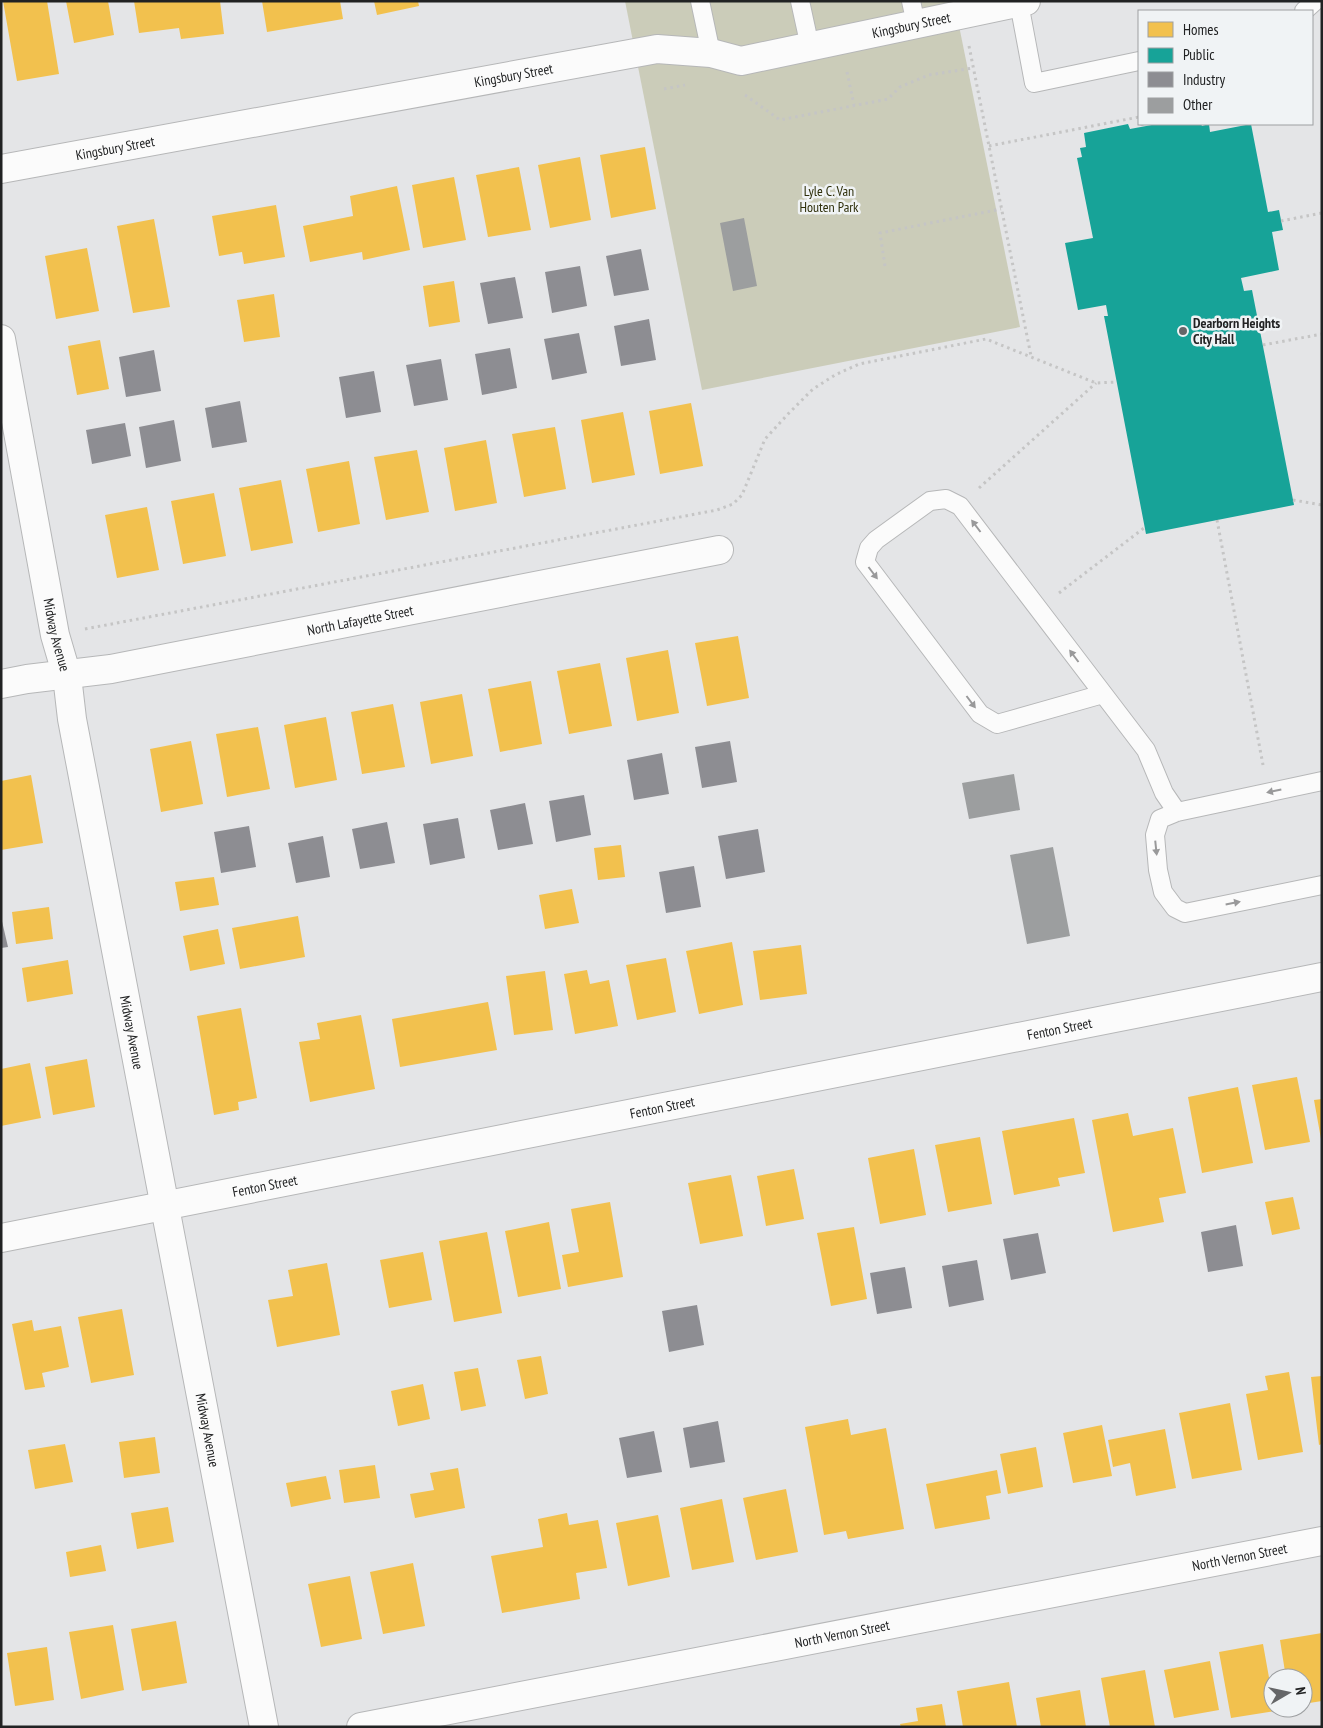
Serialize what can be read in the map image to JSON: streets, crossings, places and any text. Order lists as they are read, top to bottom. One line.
{"streets":{"street":["Kingsbury Street","North Lafayette Street","Midway Avenue","Fenton Street","North Vernon Street"]},"crossings":[["North Lafayette Street","Midway Avenue"],["Midway Avenue","Fenton Street"]],"parks":["Lyle C. Van Houten Park"],"places":["Dearborn Heights City Hall"],"legend":["Homes","Public","Industry","Other"],"north":"right"}
